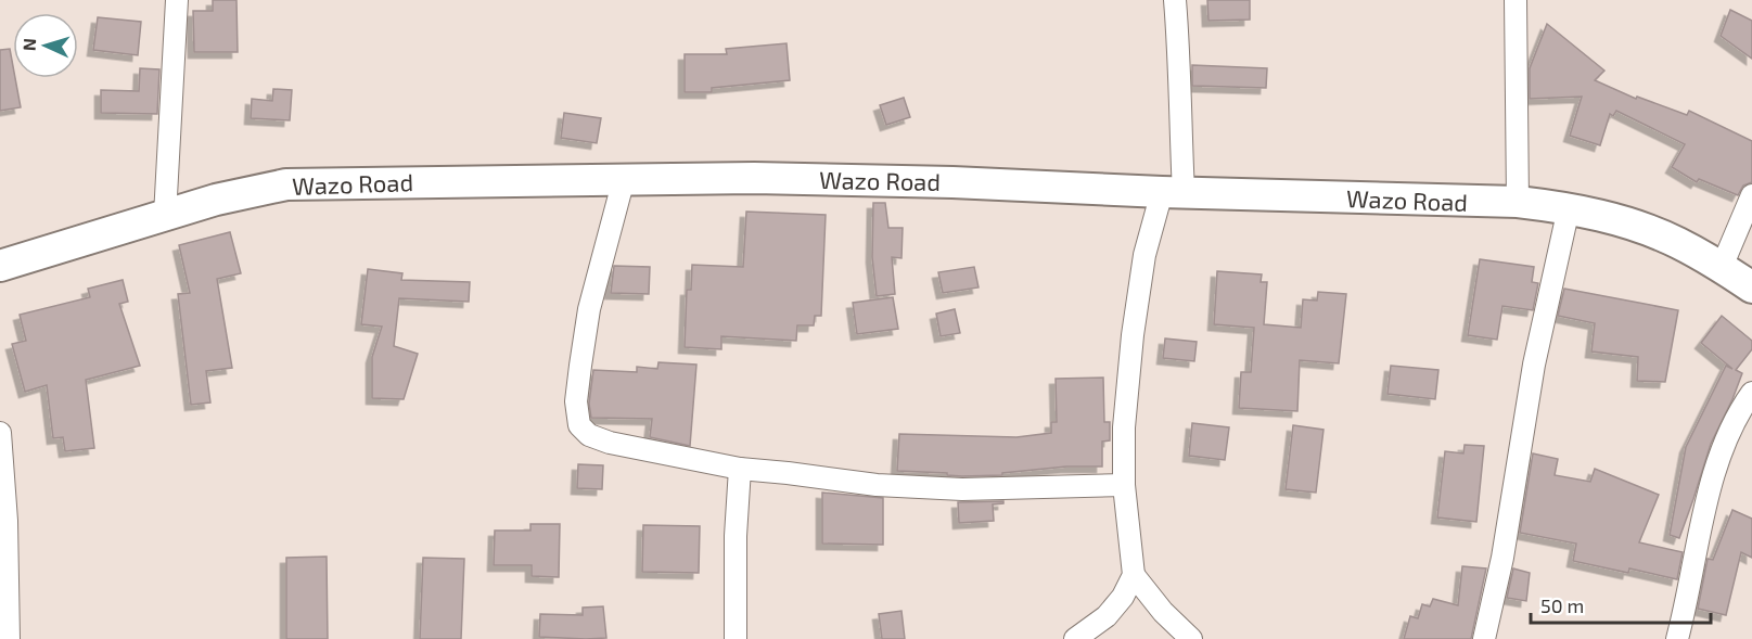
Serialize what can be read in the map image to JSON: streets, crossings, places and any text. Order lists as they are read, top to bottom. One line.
{"streets":{"main road":["Wazo Road"]},"scale_bar":"50 m","north":"left"}
